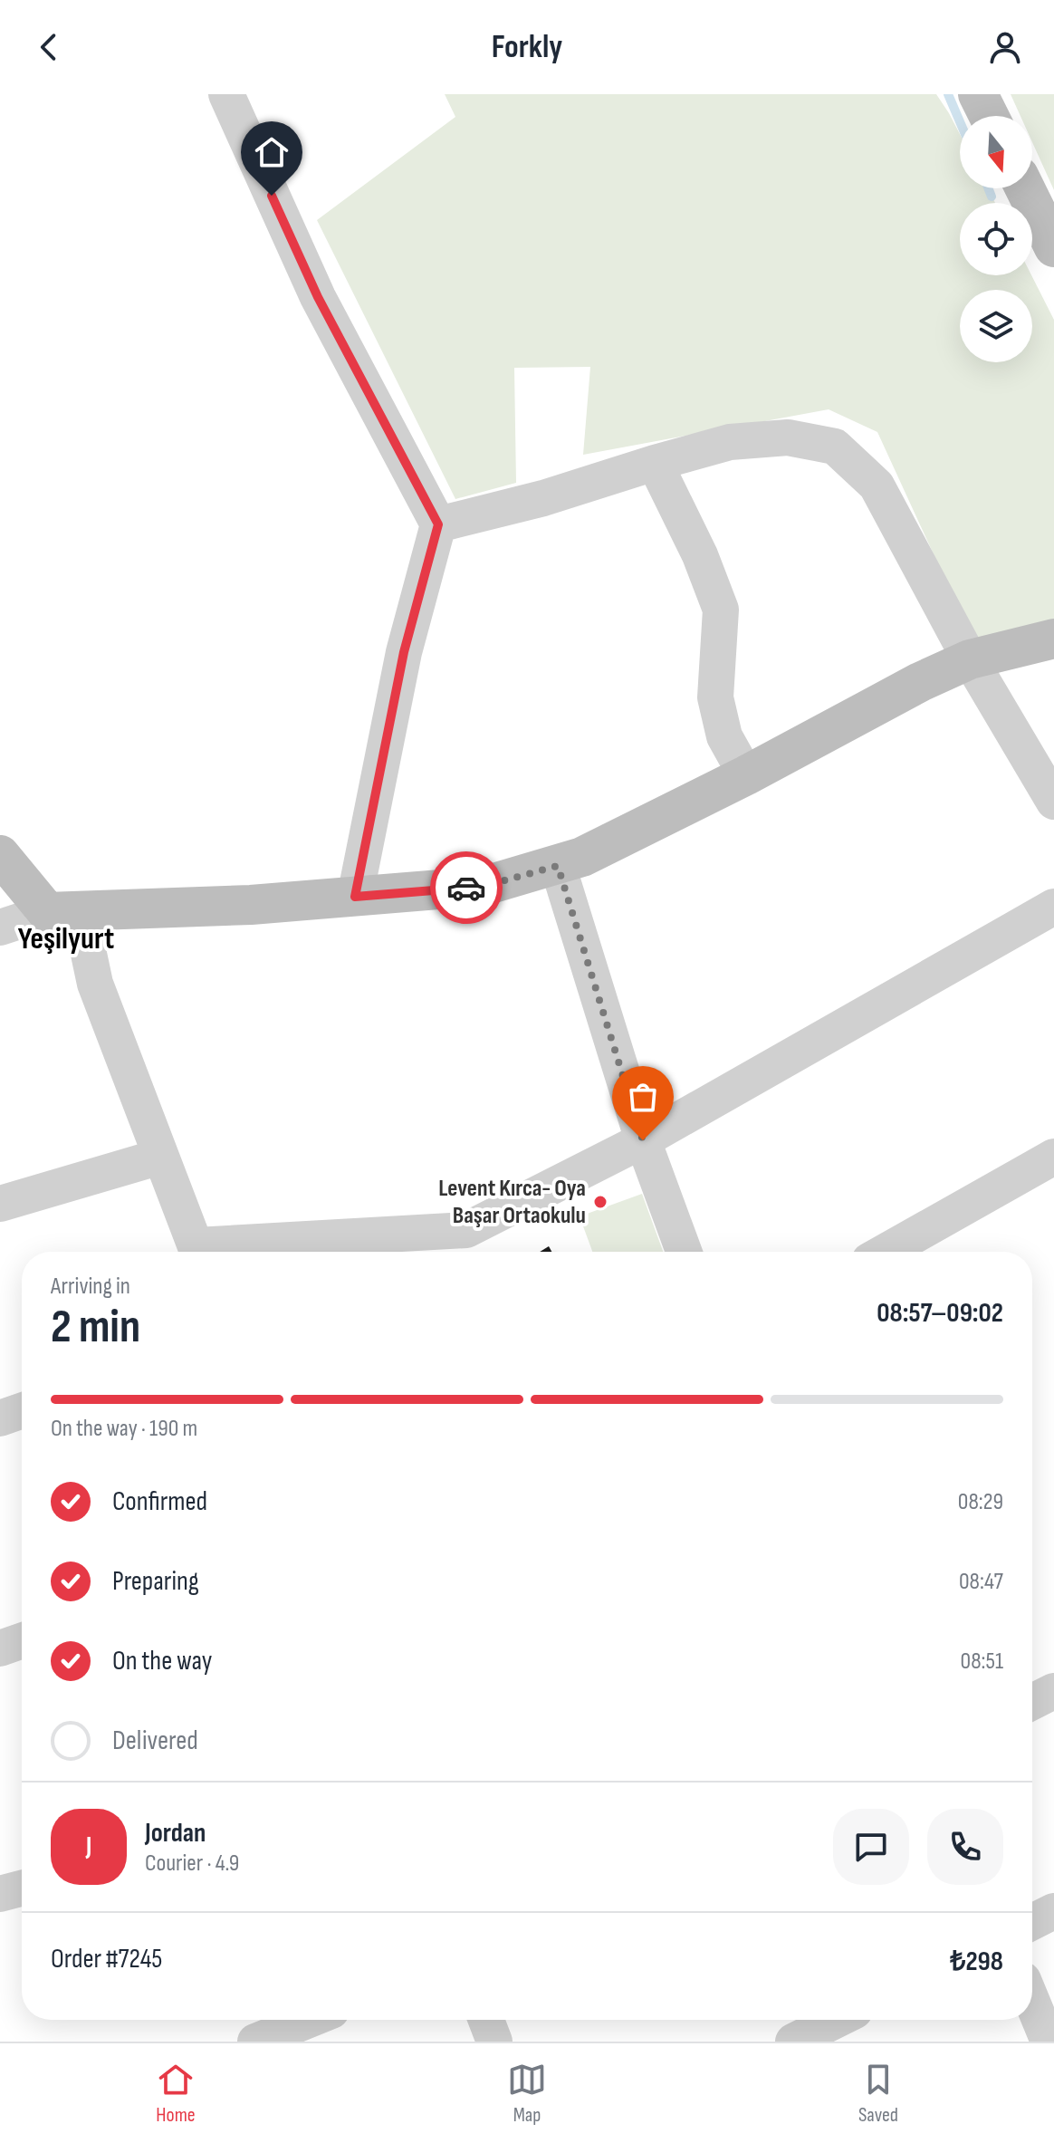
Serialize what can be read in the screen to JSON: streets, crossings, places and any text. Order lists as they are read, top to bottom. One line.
{"districts":["Yeşilyurt"],"places":["Levent Kırca- Oya Başar Ortaokulu"],"north":"bottom","page":{"header":"Forkly","heading":["2 min","Arriving in","08:57–09:02"],"panel":["Jordan","Courier · 4.9","Order #7245","₺298"],"bar":"On the way · 190 m","list":[["Confirmed","08:29"],["Preparing","08:47"],["On the way","08:51"],"Delivered"],"round":"J","tabs":["Home","Map","Saved"]}}
